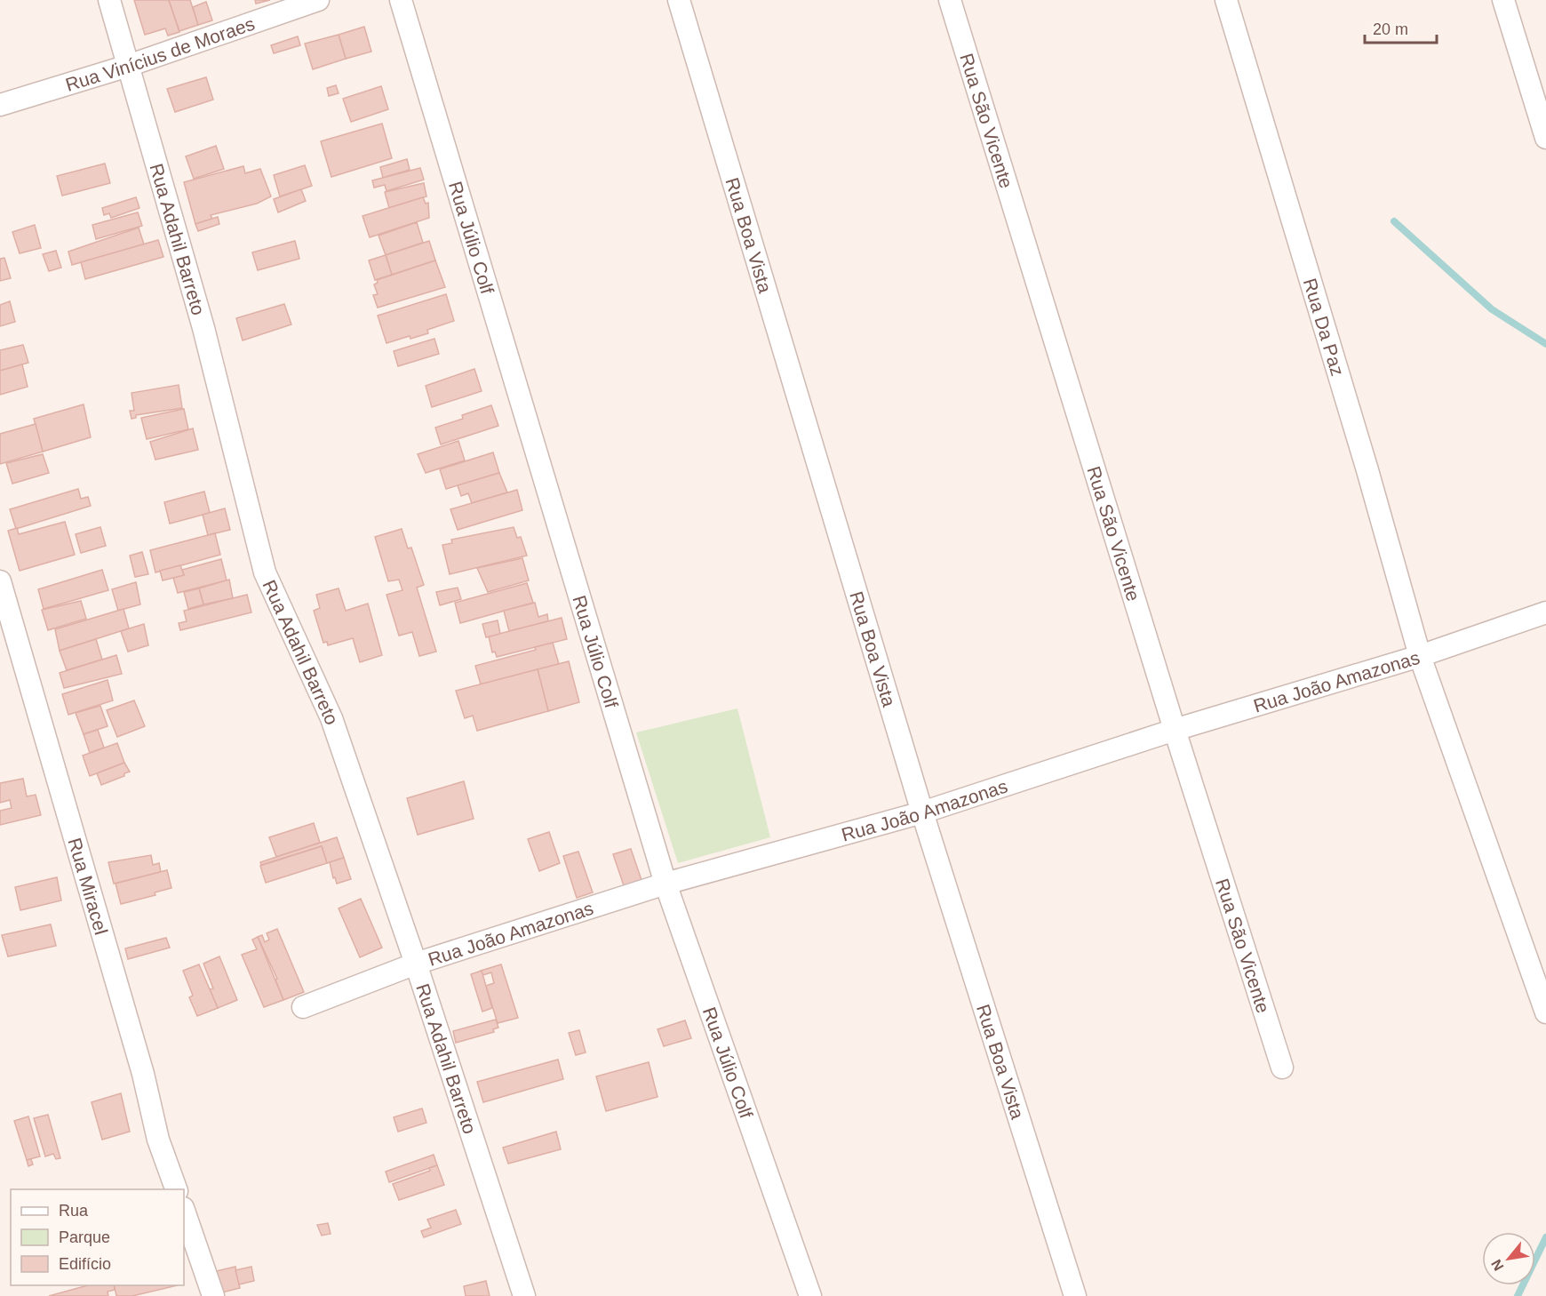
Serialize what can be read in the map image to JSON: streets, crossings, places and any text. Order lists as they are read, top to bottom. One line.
{"streets":{"street":["Rua Vinícius de Moraes","Rua São Vicente","Rua Boa Vista","Rua Júlio Colf","Rua Adahil Barreto","Rua Da Paz","Rua João Amazonas","Rua Miracel"]},"crossings":[["Rua Vinícius de Moraes","Rua Adahil Barreto"],["Rua São Vicente","Rua João Amazonas"],["Rua Boa Vista","Rua João Amazonas"],["Rua Júlio Colf","Rua João Amazonas"],["Rua Adahil Barreto","Rua João Amazonas"],["Rua Da Paz","Rua João Amazonas"]],"legend":["Rua","Parque","Edifício"],"scale_bar":"20 m","north":"bottom left"}
